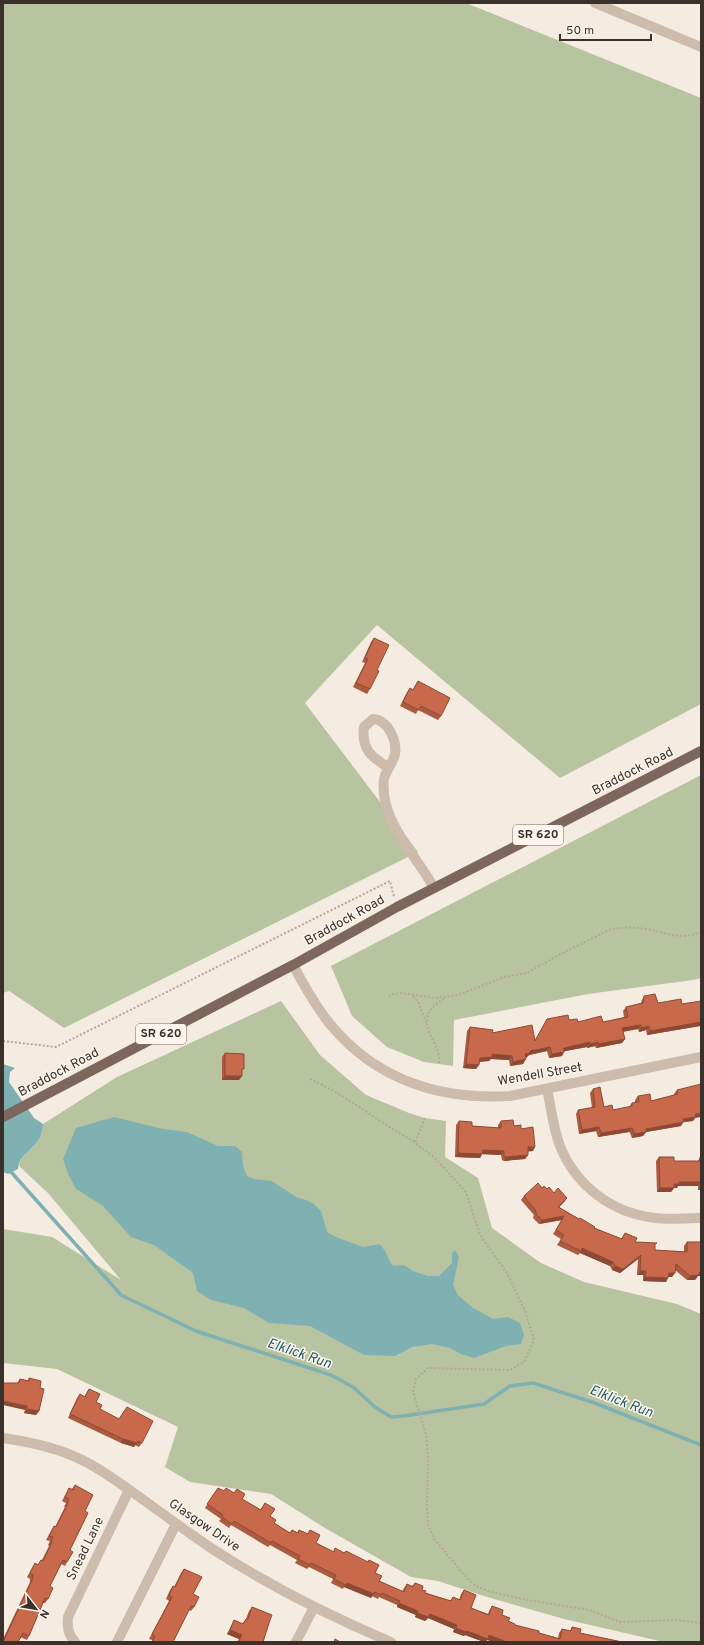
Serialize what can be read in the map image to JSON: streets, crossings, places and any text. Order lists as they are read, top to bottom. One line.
{"streets":{"main road":["Braddock Road","SR 620"],"street":["Wendell Street","Glasgow Drive","Snead Lane"]},"crossings":[["Braddock Road","Wendell Street"],["Glasgow Drive","Snead Lane"]],"water":["Elklick Run"],"scale_bar":"50 m","north":"bottom right"}
